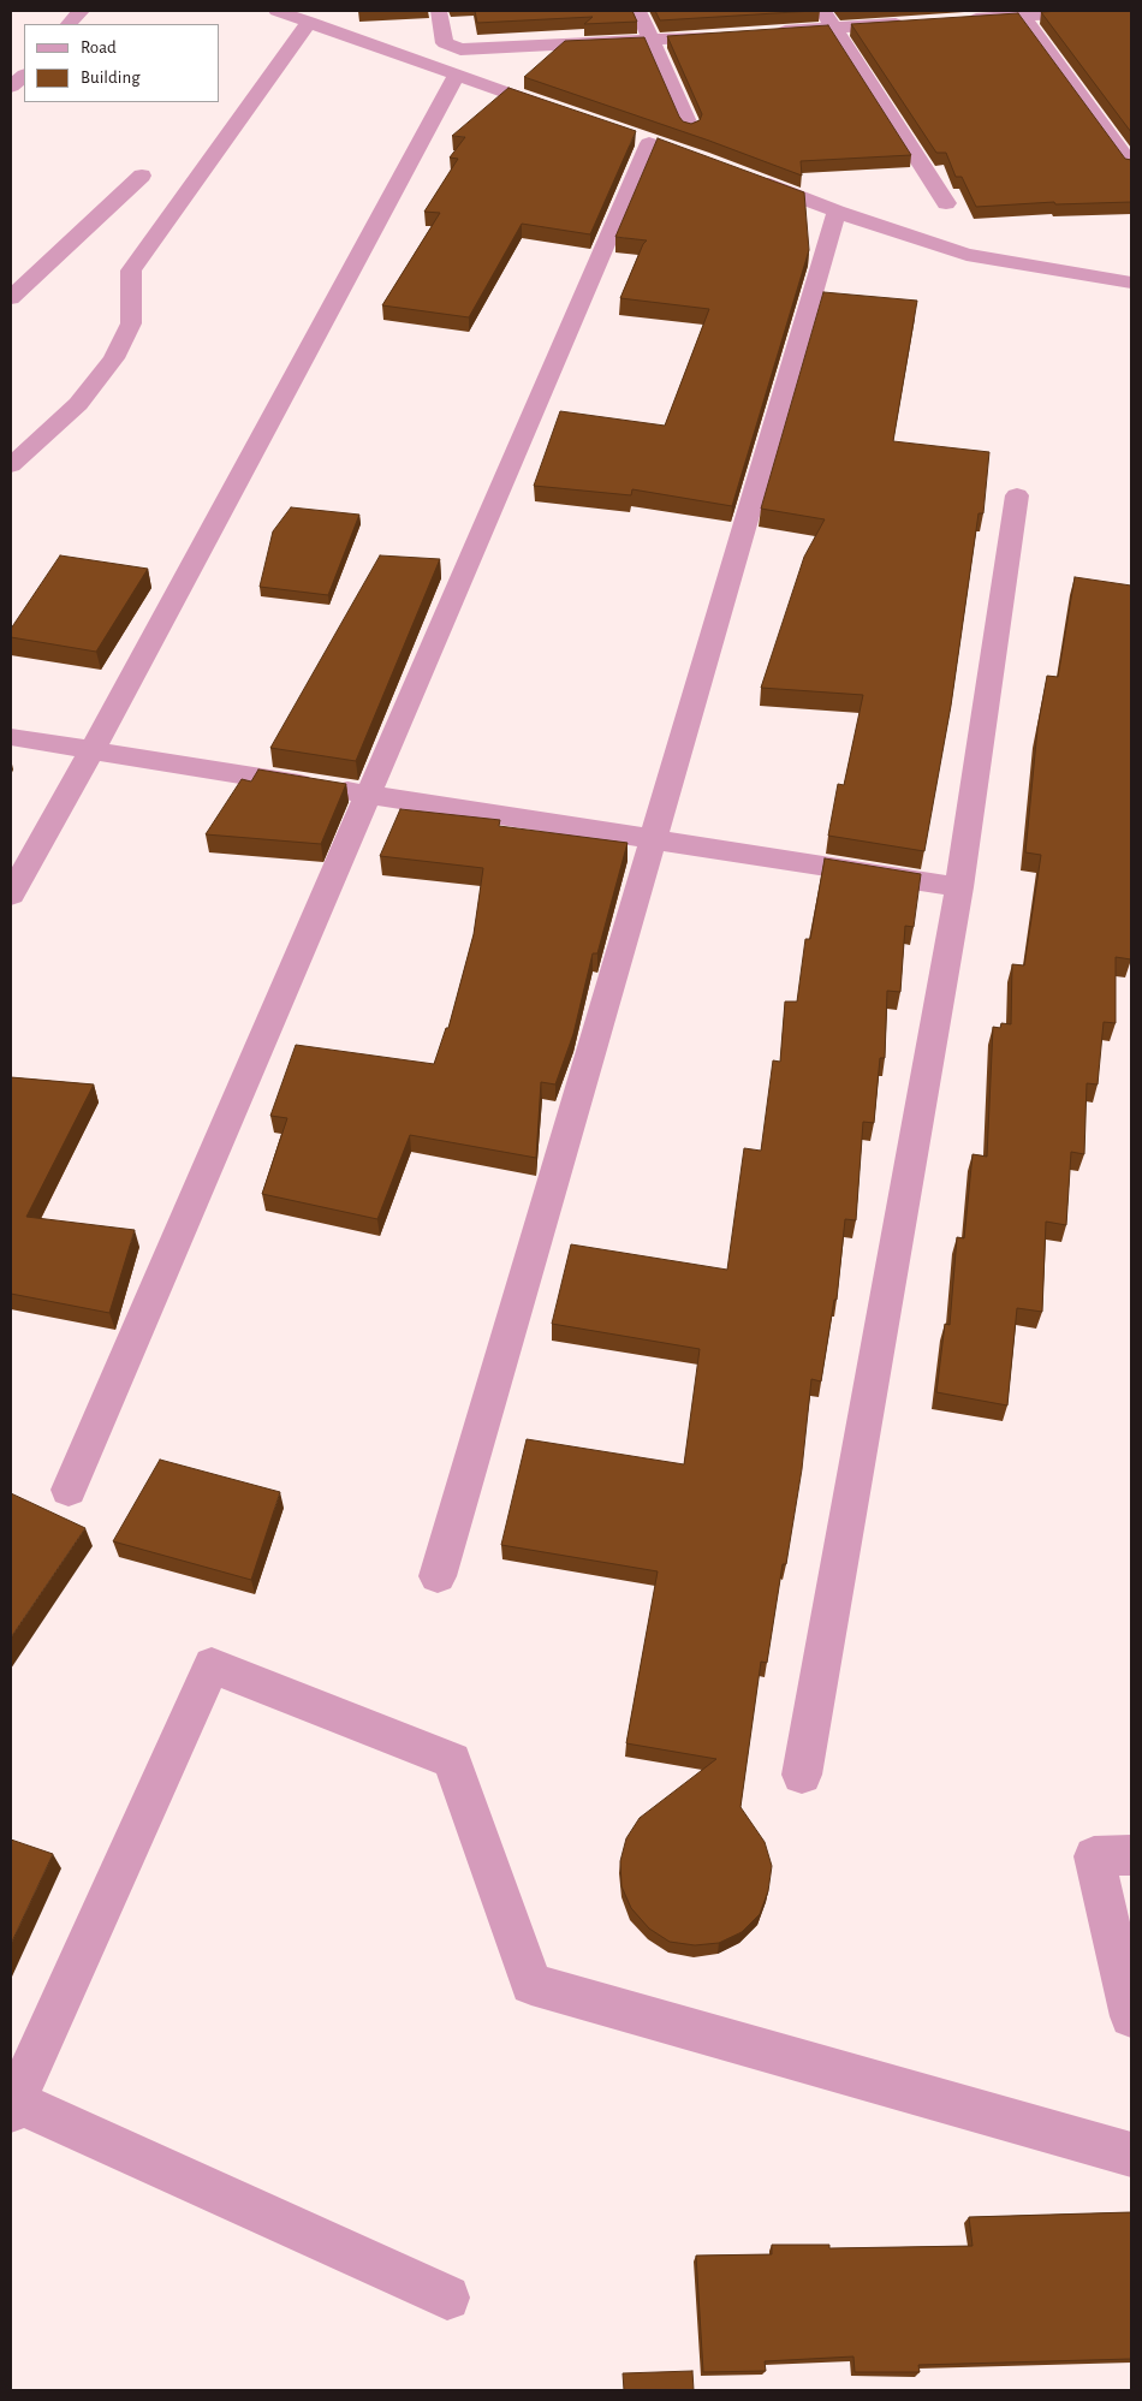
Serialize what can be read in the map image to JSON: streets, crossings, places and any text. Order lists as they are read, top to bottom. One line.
{"legend":["Road","Building"]}
